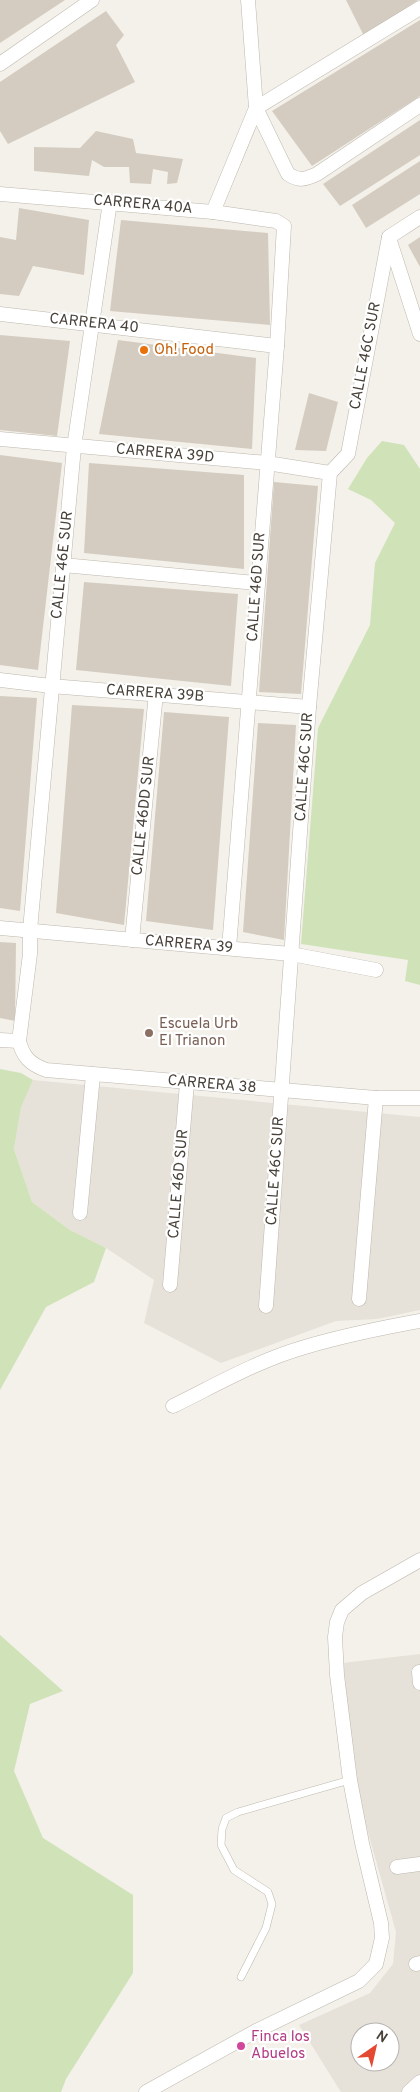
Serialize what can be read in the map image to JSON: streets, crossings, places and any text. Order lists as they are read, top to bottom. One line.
{"streets":{"street":["CARRERA 40A","CARRERA 40","CALLE 46C SUR","CARRERA 39D","CALLE 46E SUR","CALLE 46D SUR","CARRERA 39B","CALLE 46DD SUR","CARRERA 39","CARRERA 38"]},"crossings":[["CARRERA 40A","CALLE 46E SUR"],["CARRERA 40A","CALLE 46D SUR"],["CARRERA 40","CALLE 46E SUR"],["CARRERA 40","CALLE 46D SUR"],["CALLE 46C SUR","CARRERA 39D"],["CALLE 46C SUR","CARRERA 39B"],["CALLE 46C SUR","CARRERA 39"],["CALLE 46C SUR","CARRERA 38"],["CARRERA 39D","CALLE 46E SUR"],["CARRERA 39D","CALLE 46D SUR"],["CALLE 46E SUR","CARRERA 39B"],["CALLE 46E SUR","CARRERA 39"],["CALLE 46D SUR","CARRERA 39B"],["CALLE 46D SUR","CARRERA 39"],["CALLE 46D SUR","CARRERA 38"],["CARRERA 39B","CALLE 46DD SUR"],["CALLE 46DD SUR","CARRERA 39"]],"places":["Oh! Food","Escuela Urb El Trianon","Finca los Abuelos"],"north":"top right"}
